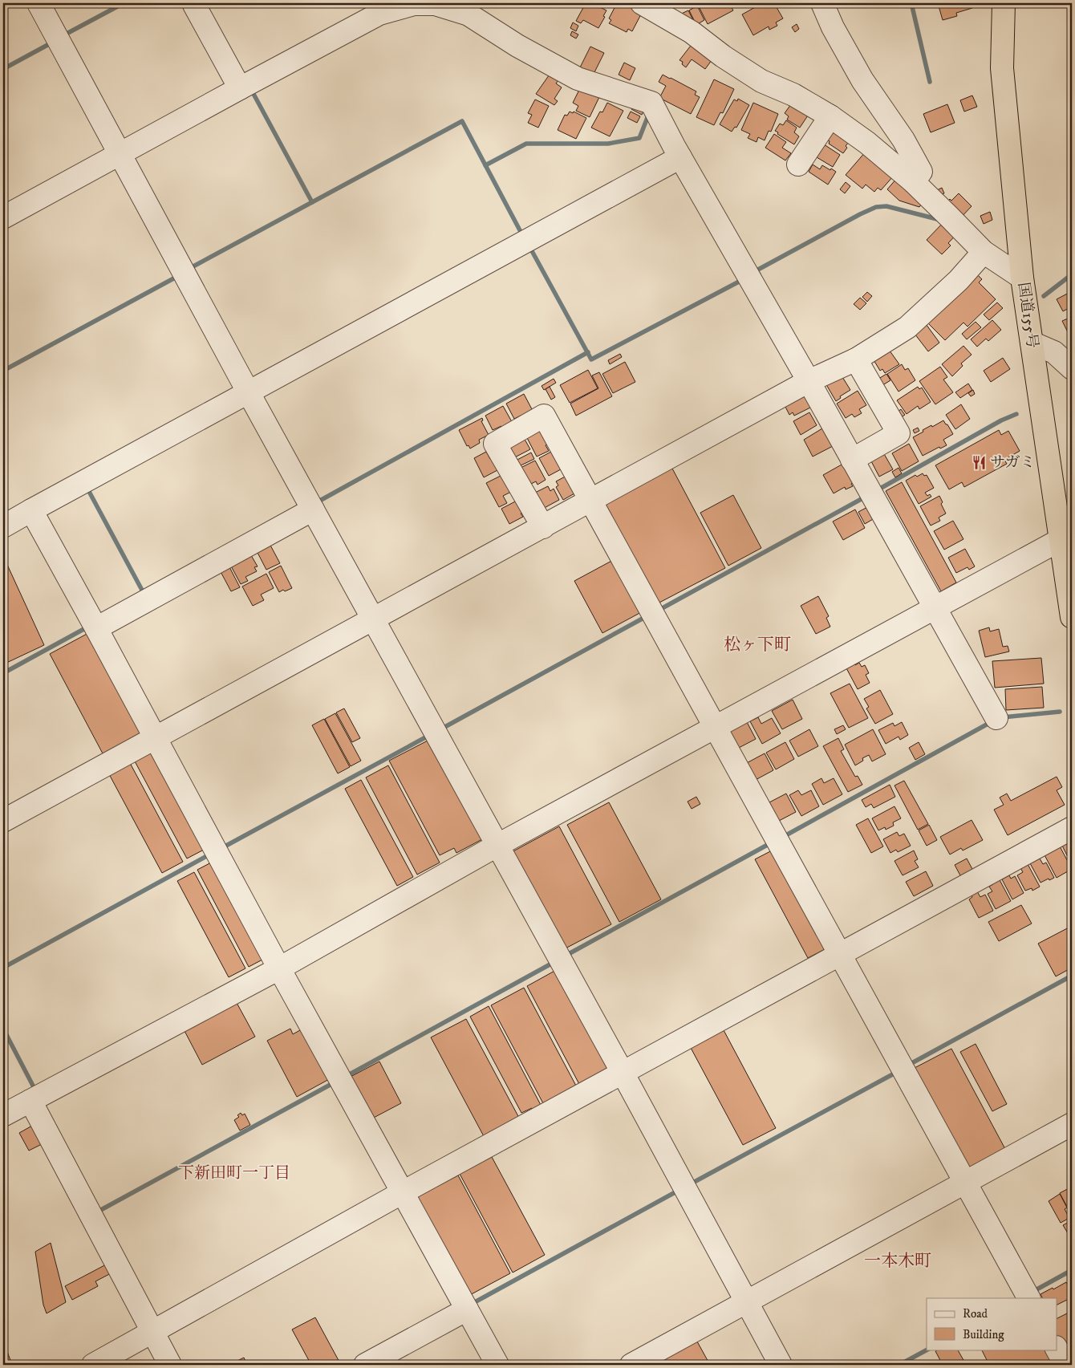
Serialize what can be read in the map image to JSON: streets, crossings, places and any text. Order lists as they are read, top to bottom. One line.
{"streets":{"highway":["国道155号"]},"districts":["松ヶ下町","下新田町一丁目","一本木町"],"places":{"restaurant":["サガミ"]},"legend":["Road","Building"]}
